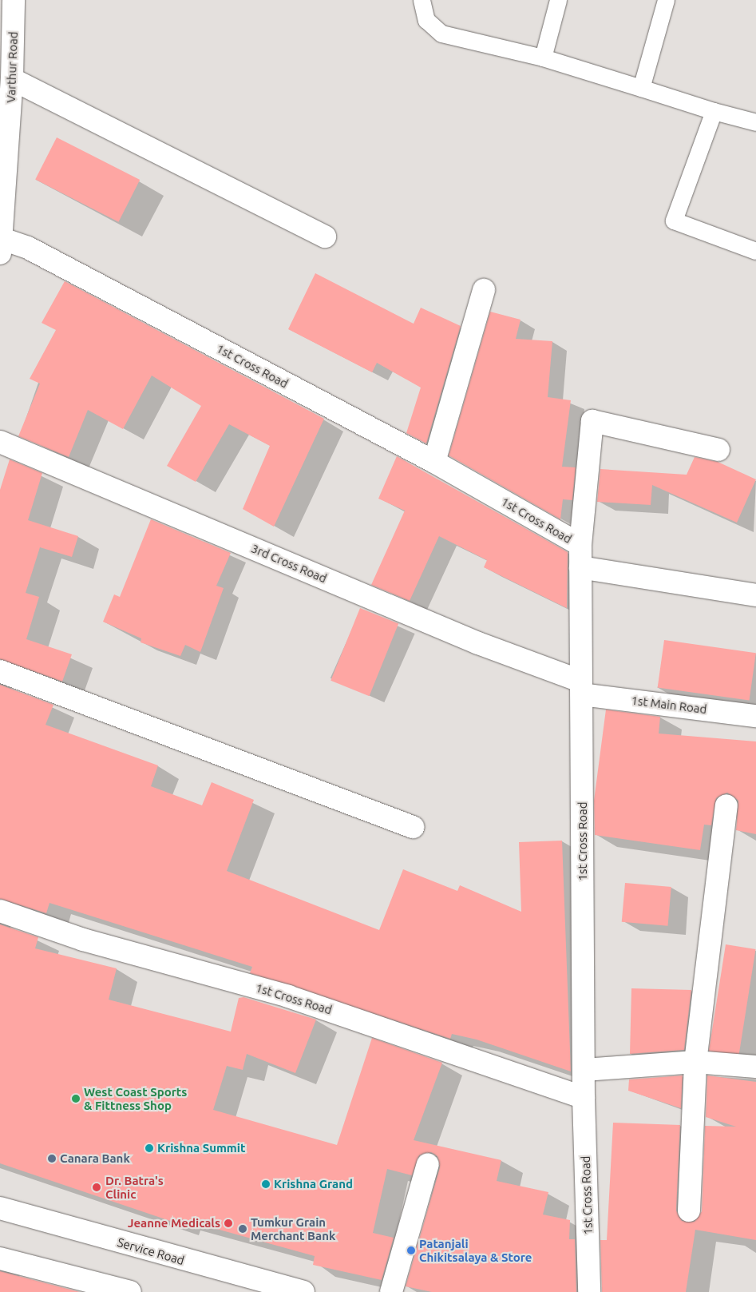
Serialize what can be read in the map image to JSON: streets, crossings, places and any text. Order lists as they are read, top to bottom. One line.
{"streets":{"main road":["Varthur Road","1st Cross Road","3rd Cross Road","1st Main Road","Service Road"]},"crossings":[["Varthur Road","1st Cross Road"],["1st Cross Road","3rd Cross Road"],["1st Cross Road","1st Main Road"],["3rd Cross Road","1st Main Road"]],"places":["West Coast Sports & Fittness Shop","Krishna Summit","Canara Bank","Krishna Grand","Dr. Batra's Clinic","Jeanne Medicals","Tumkur Grain Merchant Bank","Patanjali Chikitsalaya & Store"]}
